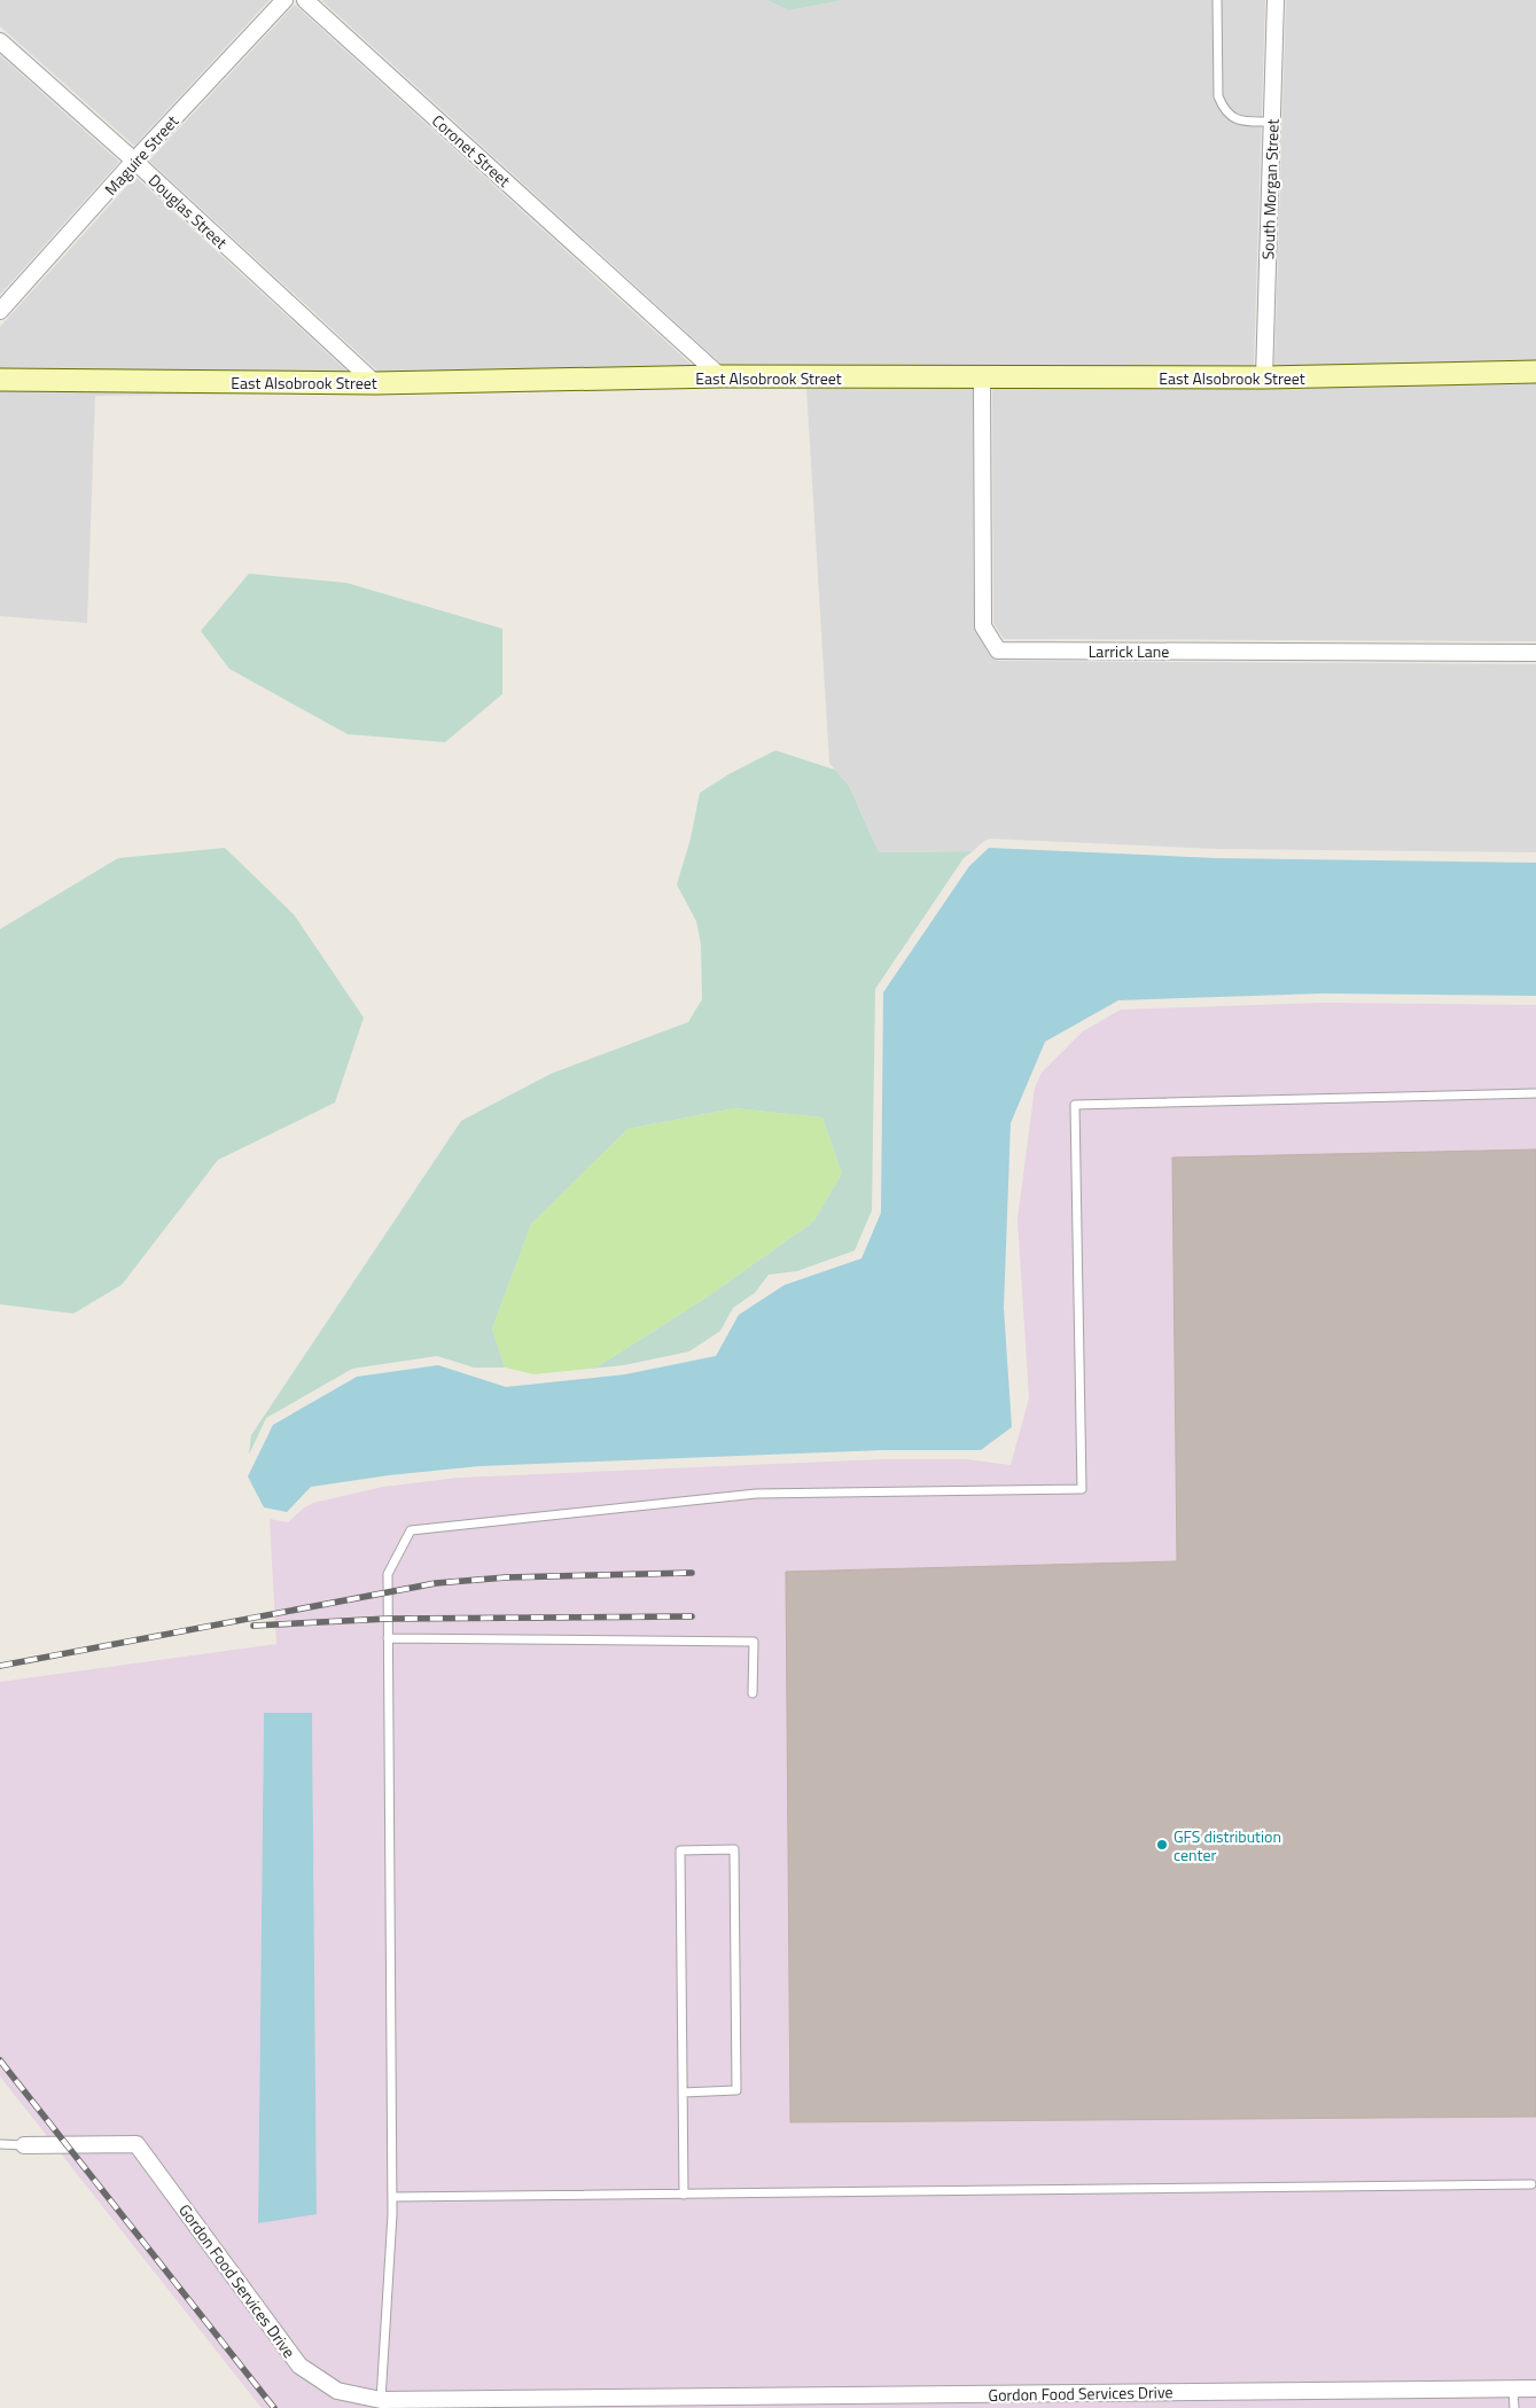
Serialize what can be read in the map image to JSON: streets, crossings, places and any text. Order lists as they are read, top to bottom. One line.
{"streets":{"street":["Coronet Street","Maguire Street","South Morgan Street","Douglas Street","East Alsobrook Street","Larrick Lane","Gordon Food Services Drive"]},"crossings":[["Coronet Street","East Alsobrook Street"],["Maguire Street","Douglas Street"],["South Morgan Street","East Alsobrook Street"],["Douglas Street","East Alsobrook Street"],["East Alsobrook Street","Larrick Lane"]],"places":["GFS distribution center"]}
